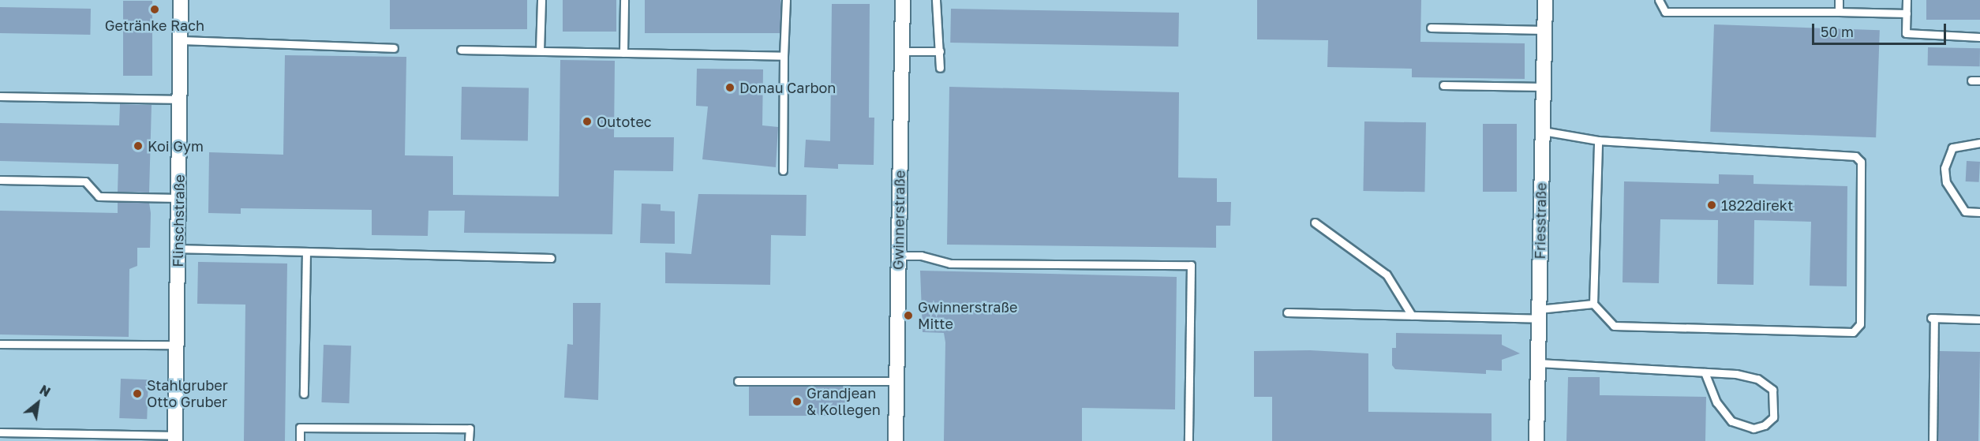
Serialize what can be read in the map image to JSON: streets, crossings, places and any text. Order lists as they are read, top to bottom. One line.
{"streets":{"street":["Gwinnerstraße","Flinschstraße","Friesstraße"]},"places":["Getränke Rach","Donau Carbon","Outotec","Koi Gym","1822direkt","Gwinnerstraße Mitte","Stahlgruber Otto Gruber","Grandjean & Kollegen"],"scale_bar":"50 m","north":"top right"}
